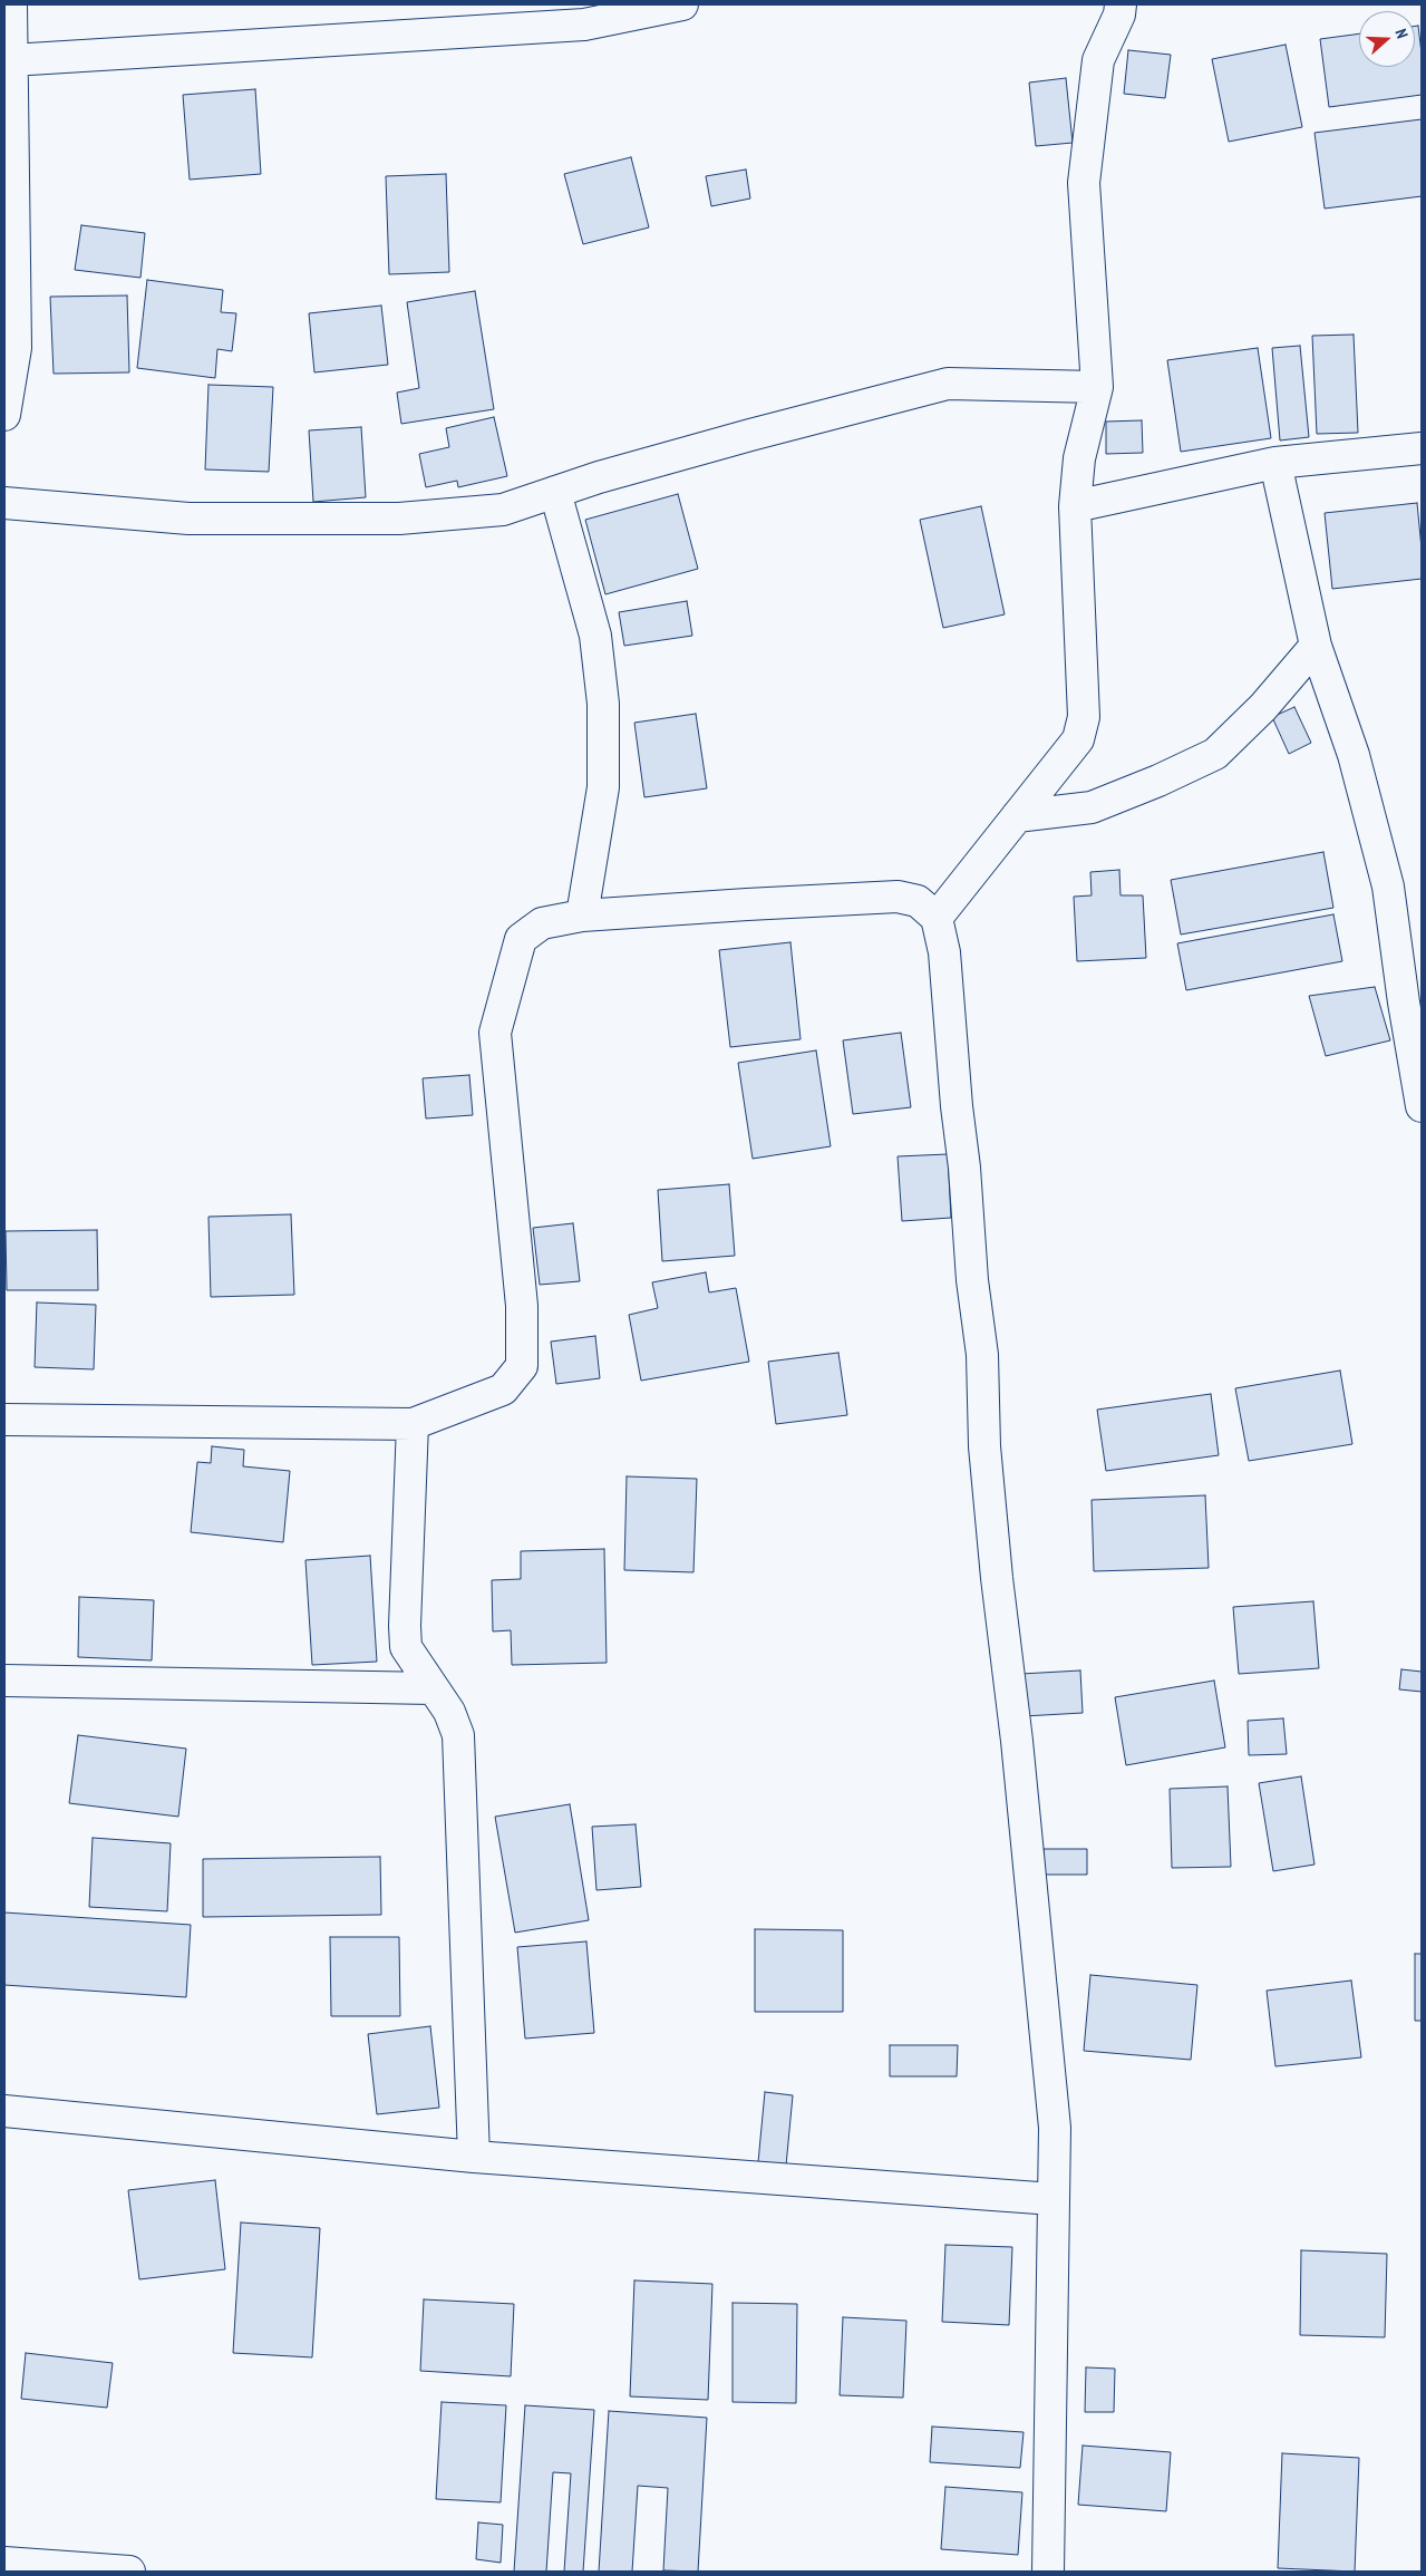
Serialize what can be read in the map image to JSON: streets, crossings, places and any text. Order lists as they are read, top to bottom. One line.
{"north":"right"}
